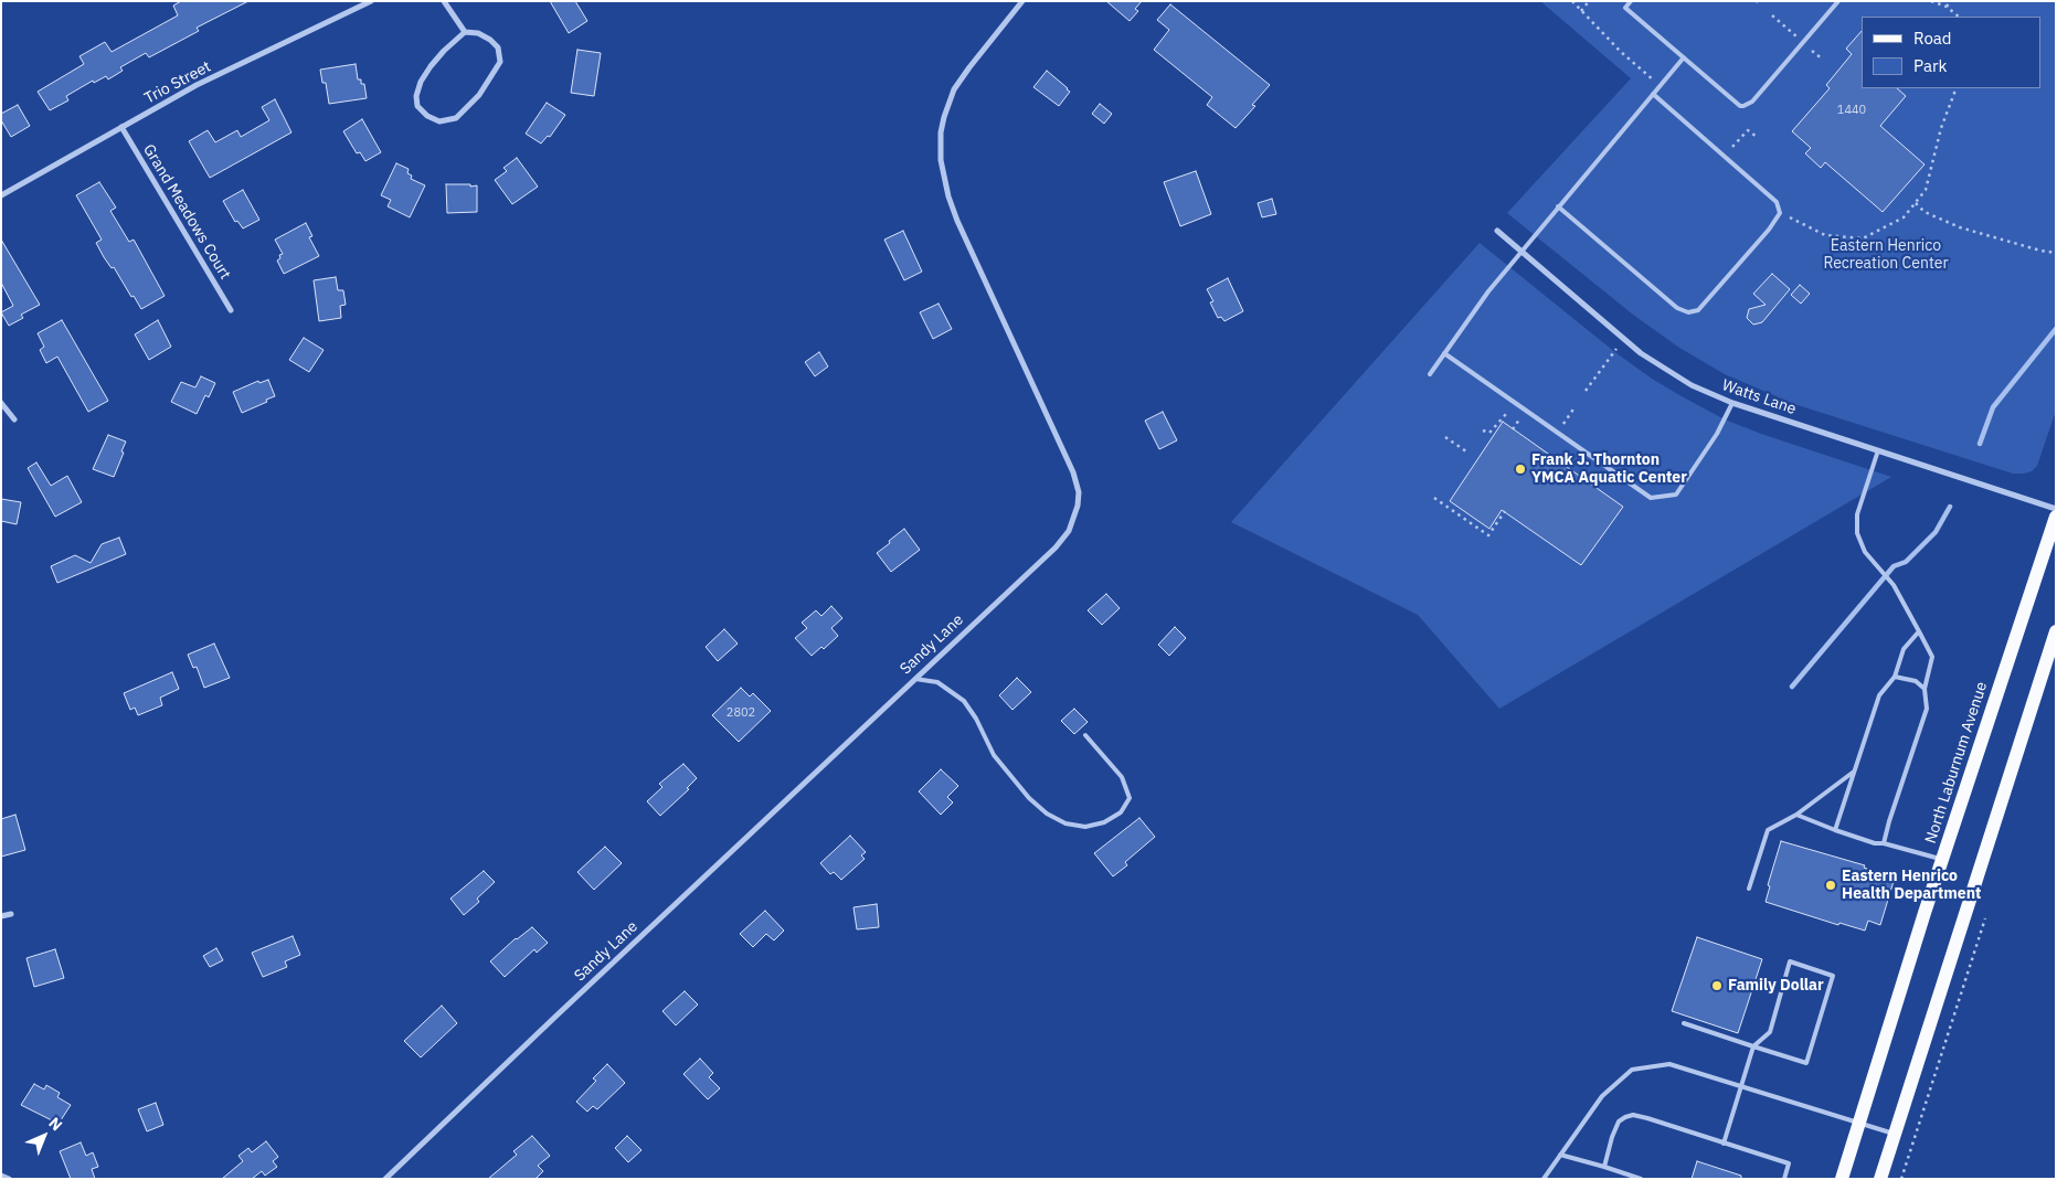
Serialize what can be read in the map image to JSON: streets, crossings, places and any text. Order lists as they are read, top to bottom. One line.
{"streets":{"main road":["North Laburnum Avenue"],"street":["Trio Street","Grand Meadows Court","Watts Lane","Sandy Lane"]},"crossings":[["Trio Street","Grand Meadows Court"]],"parks":["Eastern Henrico Recreation Center"],"places":["Frank J. Thornton YMCA Aquatic Center","Eastern Henrico Health Department","Family Dollar"],"house_numbers":["1440","2802"],"legend":["Road","Park"],"north":"top right"}
